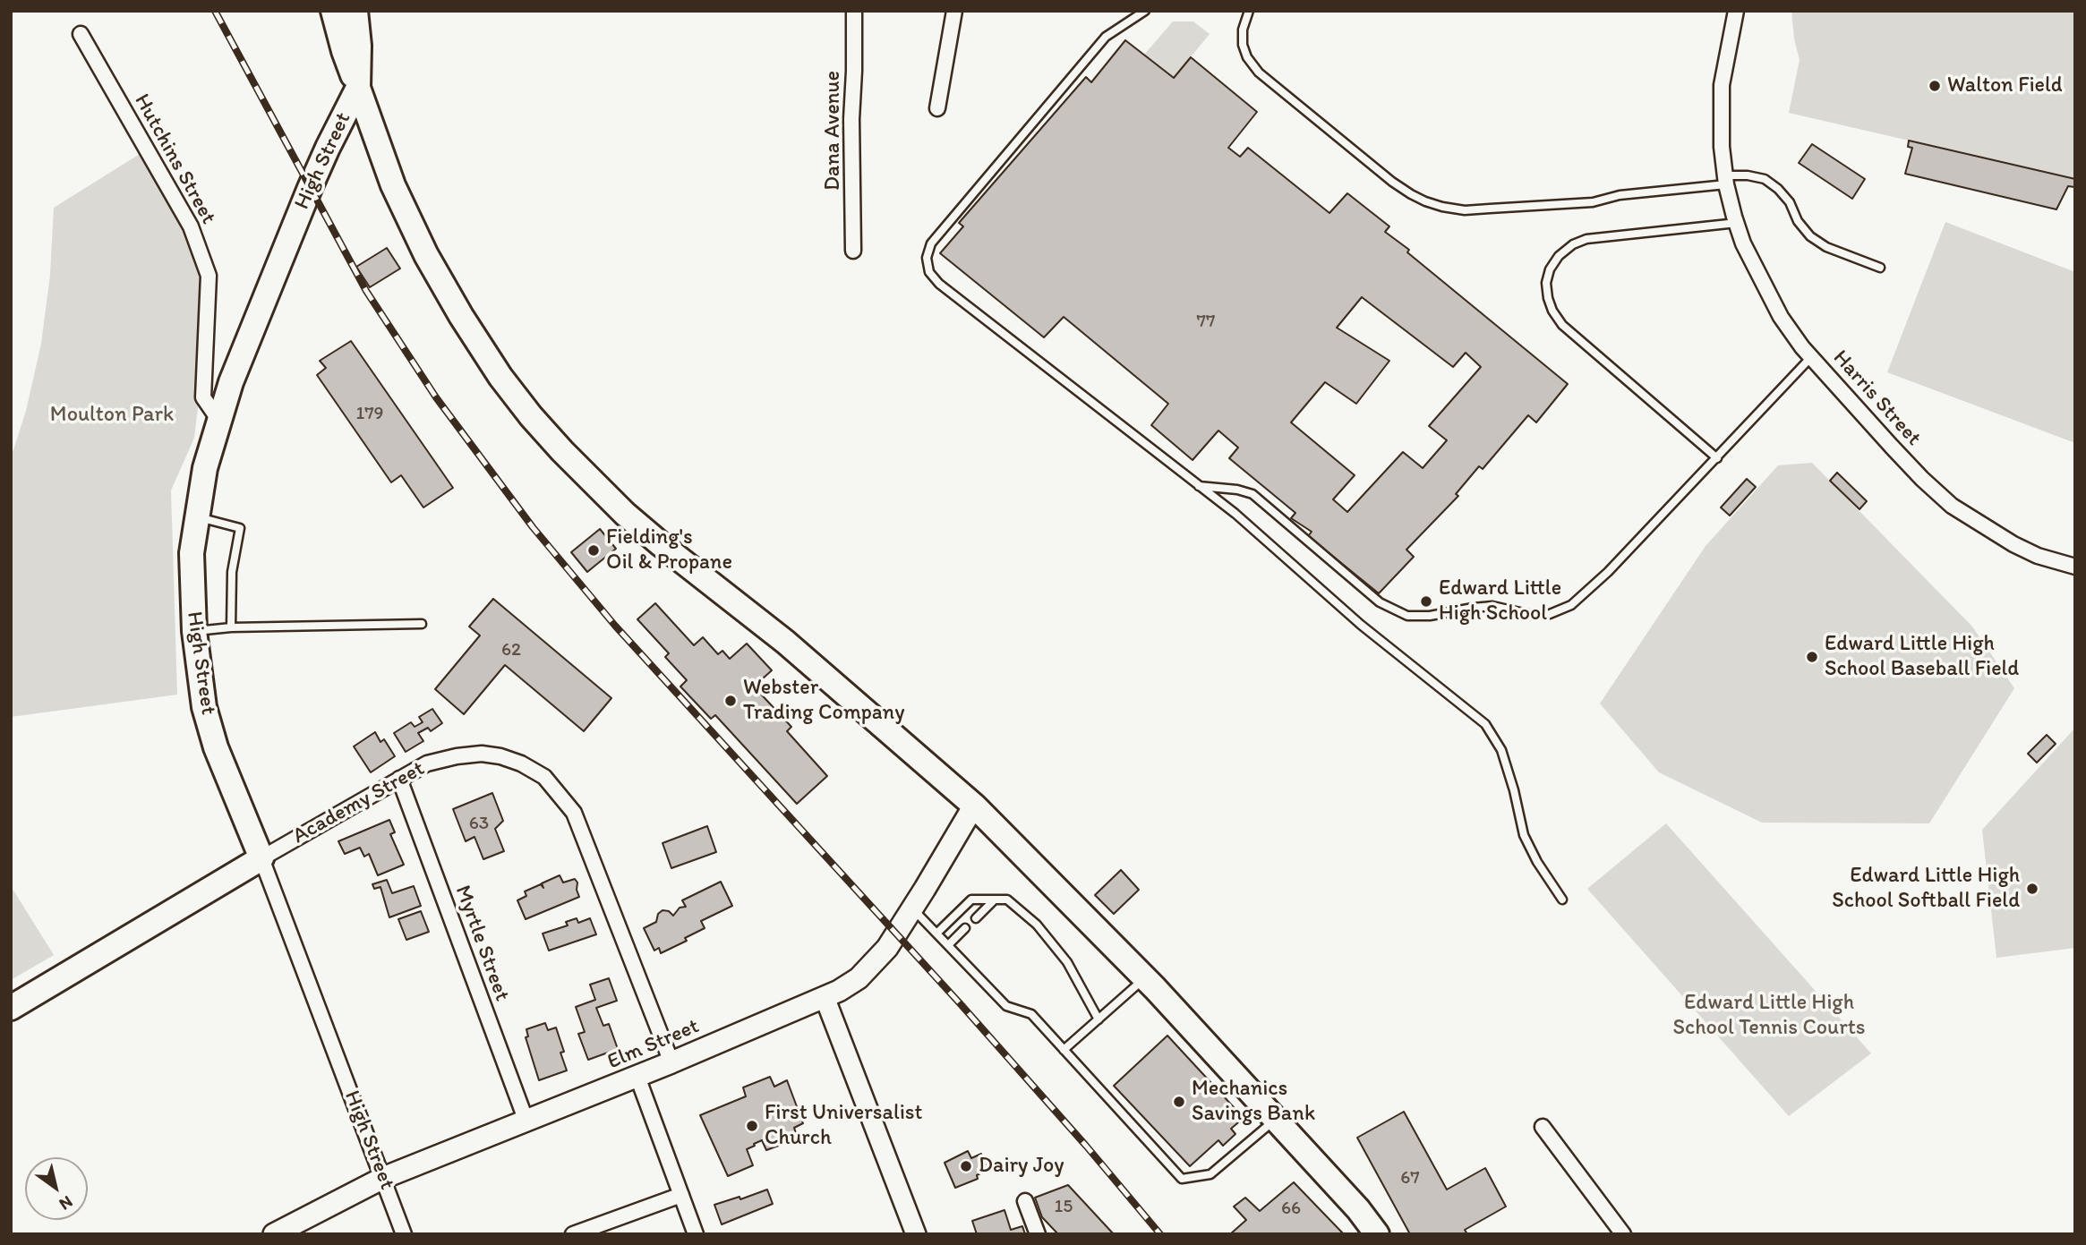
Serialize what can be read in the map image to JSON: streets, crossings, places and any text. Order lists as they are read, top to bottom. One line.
{"streets":{"main road":["High Street","Academy Street","Elm Street"],"street":["Dana Avenue","Hutchins Street","Harris Street","Myrtle Street"]},"crossings":[["Hutchins Street","High Street"],["High Street","Academy Street"],["High Street","Elm Street"],["Academy Street","Myrtle Street"],["Academy Street","Elm Street"],["Myrtle Street","Elm Street"]],"parks":["Moulton Park","Edward Little High School Tennis Courts"],"places":["Walton Field","Fielding's Oil & Propane","Edward Little High School","Edward Little High School Baseball Field","Webster Trading Company","Edward Little High School Softball Field","Mechanics Savings Bank","First Universalist Church","Dairy Joy"],"house_numbers":["77","179","62","63","67","15","66"],"north":"bottom right"}
